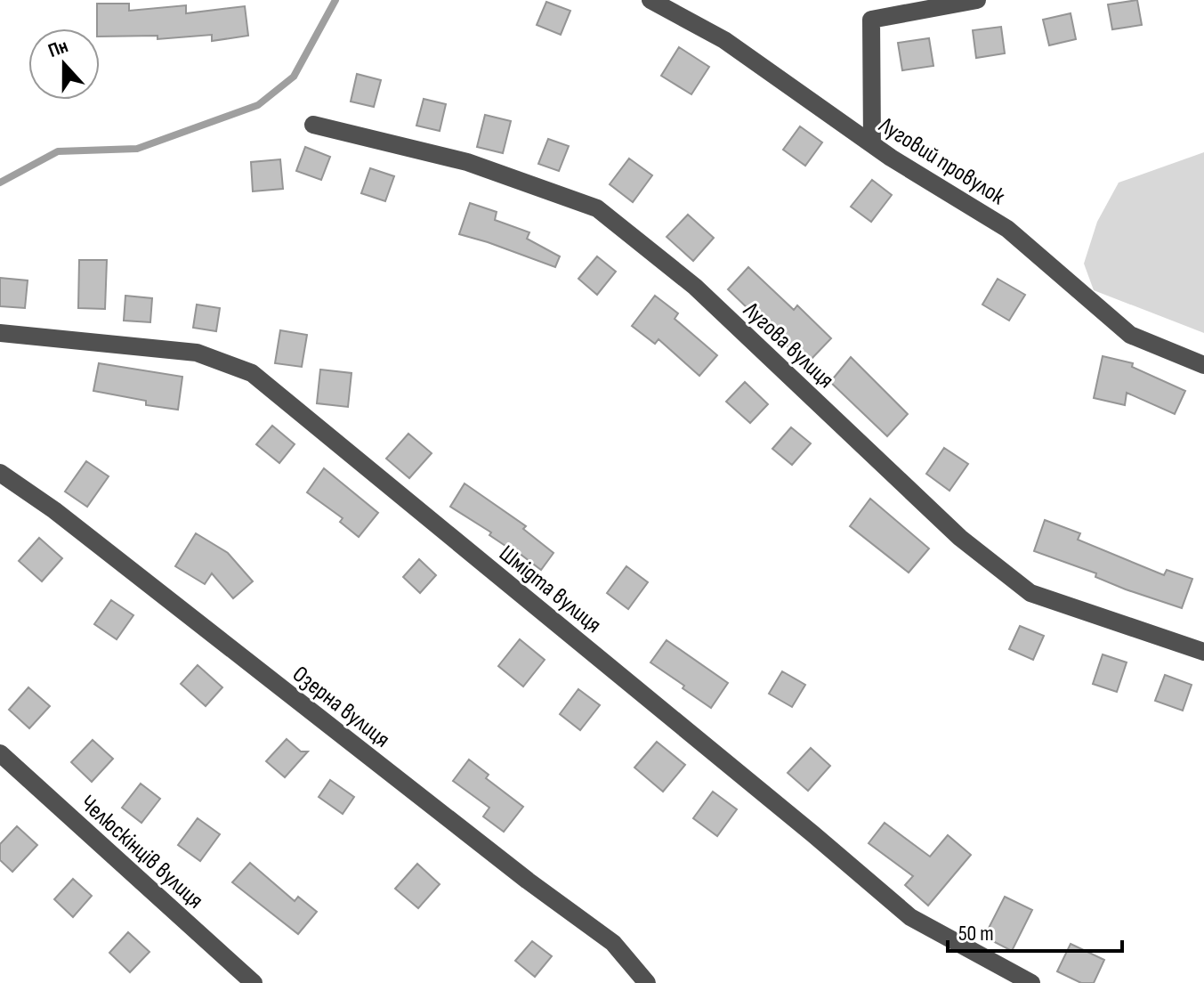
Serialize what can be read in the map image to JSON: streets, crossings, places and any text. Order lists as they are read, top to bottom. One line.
{"streets":{"street":["Луговий провулок","Лугова вулиця","Шмідта вулиця","Озерна вулиця","Челюскінців вулиця"]},"scale_bar":"50 m","north":"top"}
